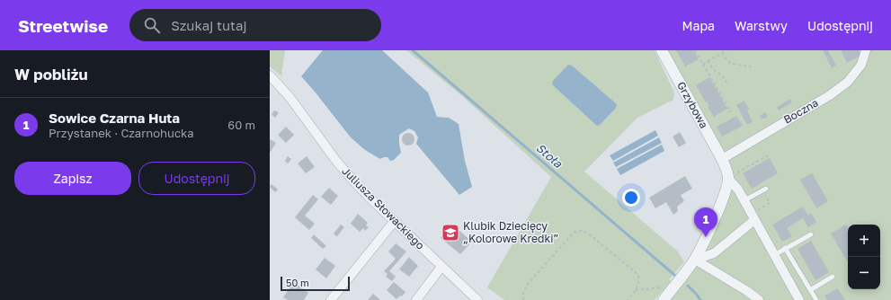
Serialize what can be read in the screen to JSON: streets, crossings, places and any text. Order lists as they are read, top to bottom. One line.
{"streets":{"street":["Grzybowa","Boczna","Juliusza Słowackiego"]},"crossings":[["Grzybowa","Boczna"]],"water":["Stoła"],"places":{"school or university":["Klubik Dziecięcy „Kolorowe Kredki”"]},"scale_bar":"50 m","page":{"header":"Streetwise","search":"Szukaj tutaj","nav":["Mapa","Warstwy","Udostępnij"],"heading":"W pobliżu","list":[{"mark":"1","name":"Sowice Czarna Huta","note":"Przystanek · Czarnohucka","value":"60 m"}],"buttons":["Zapisz","Udostępnij"],"pins":"1","map_buttons":["+","−"],"scale":"50 m"}}
